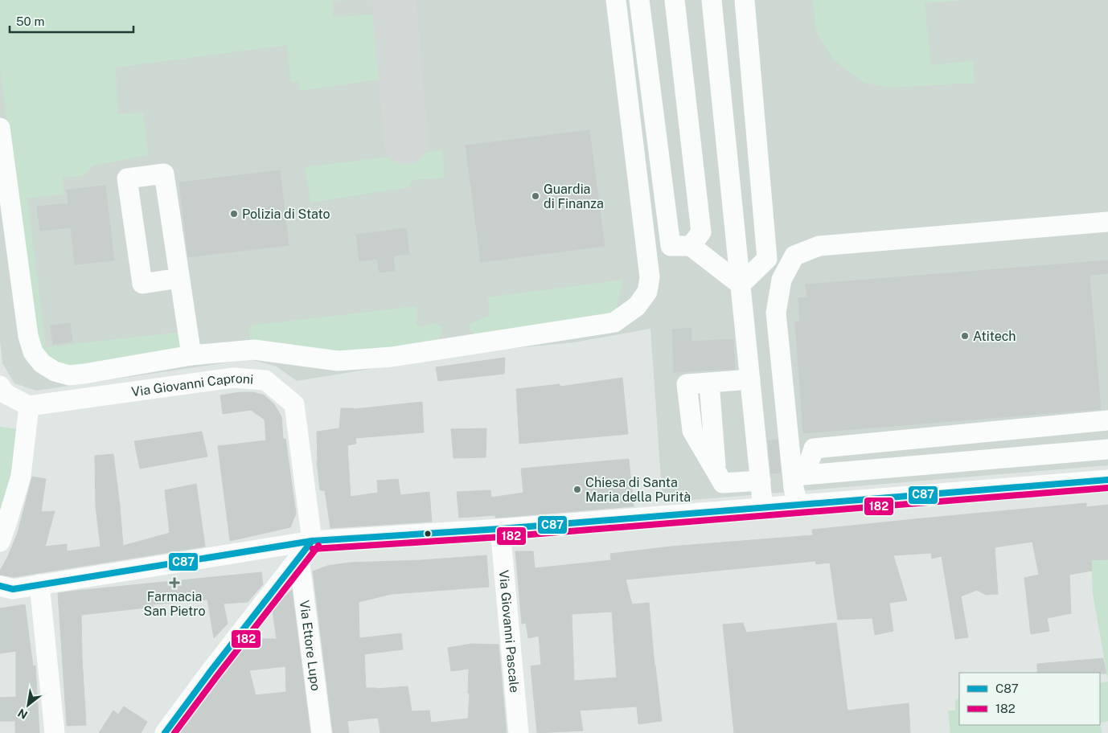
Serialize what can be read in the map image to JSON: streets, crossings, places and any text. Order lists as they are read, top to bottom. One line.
{"streets":{"street":["Via Giovanni Caproni","Via Giovanni Pascale","Via Ettore Lupo"]},"places":{"other":["Guardia di Finanza","Polizia di Stato","Atitech","Chiesa di Santa Maria della Purità"],"health":["Farmacia San Pietro"]},"lines":["transit line C87","transit line 182"],"legend":["C87","182"],"scale_bar":"50 m","north":"bottom left"}
